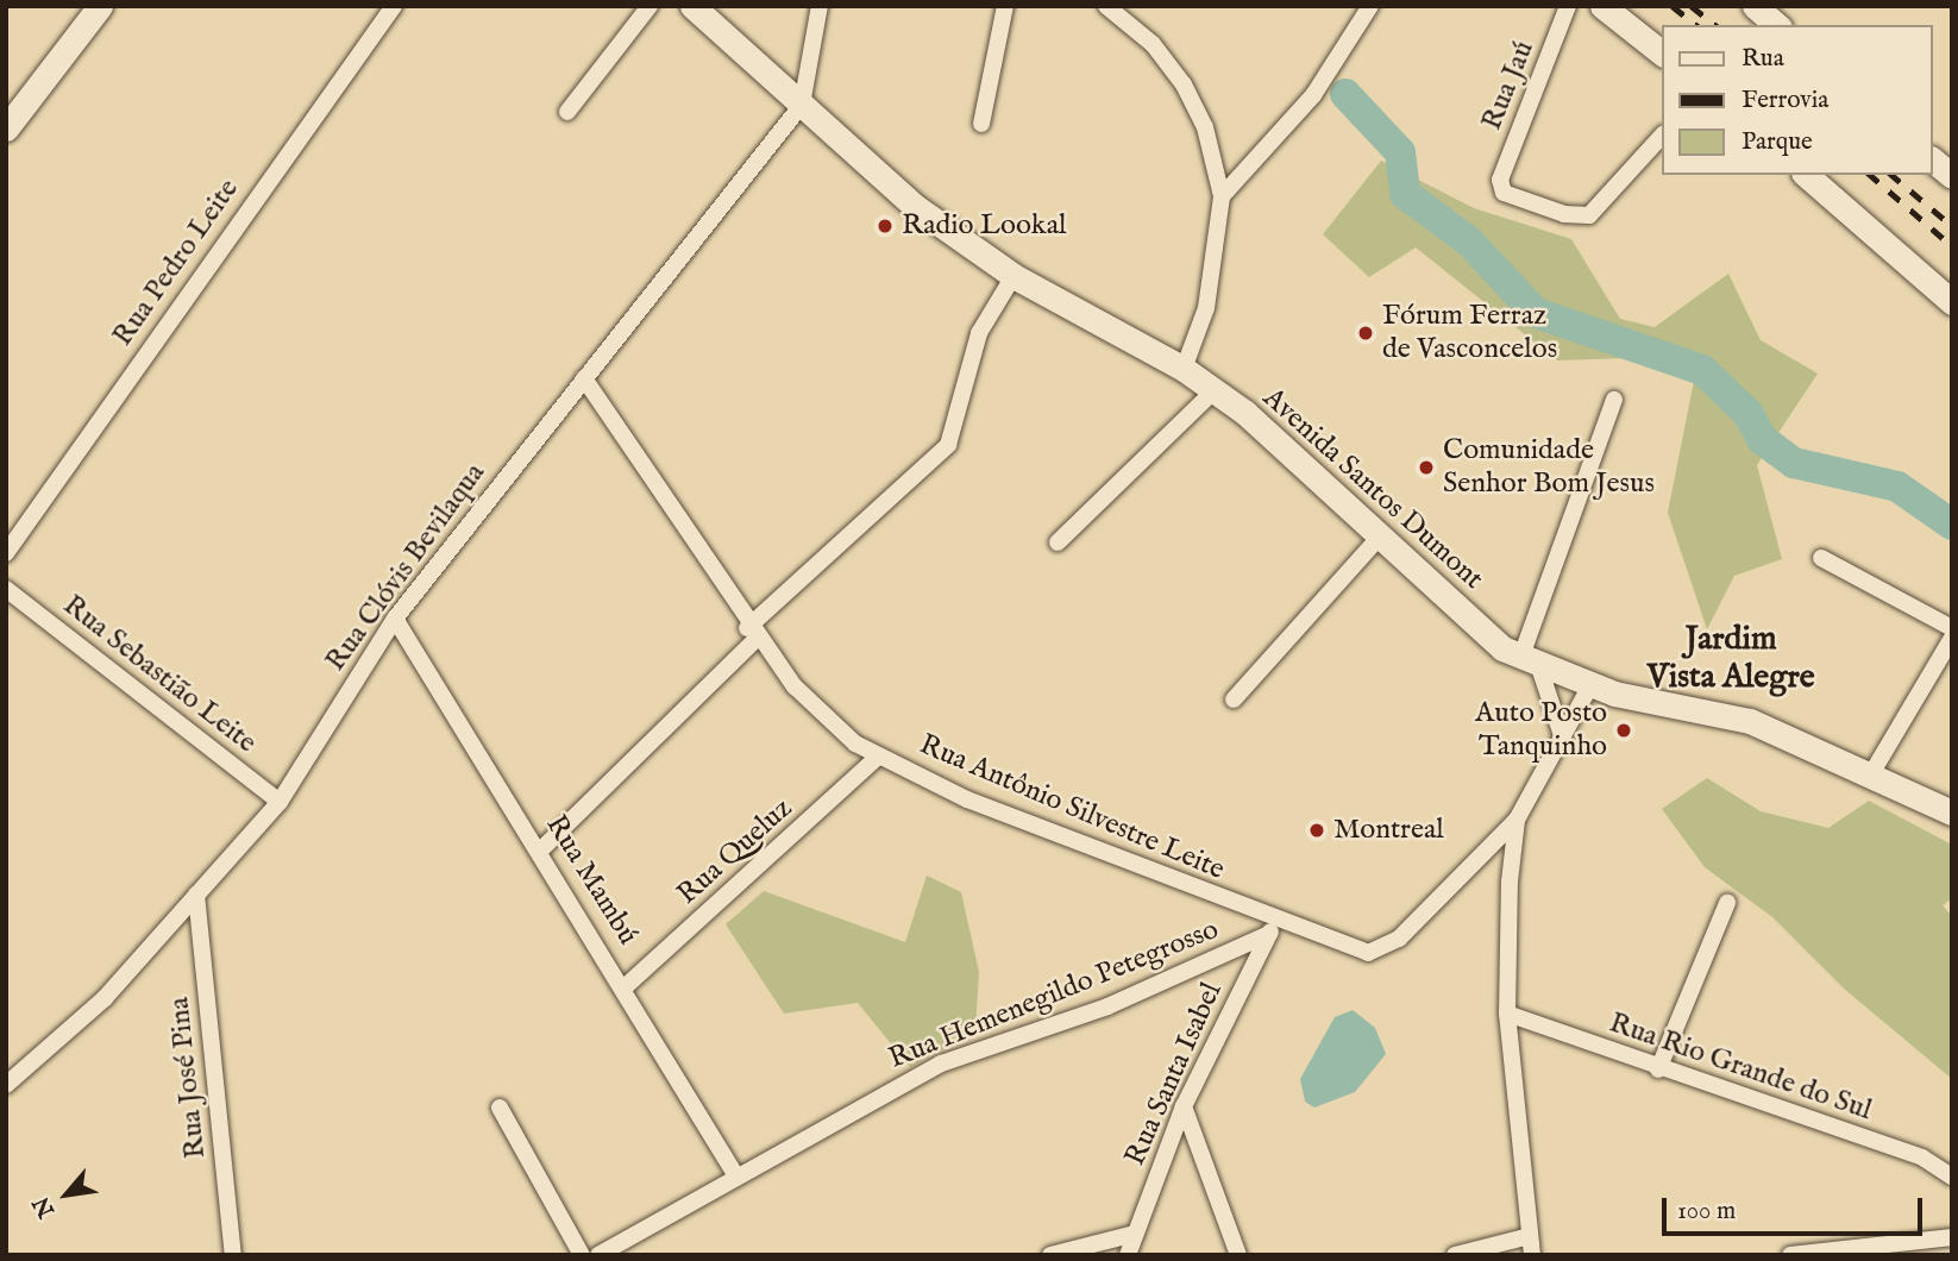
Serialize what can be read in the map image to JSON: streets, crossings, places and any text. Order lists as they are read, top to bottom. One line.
{"streets":{"main road":["Avenida Santos Dumont"],"street":["Rua Jaú","Rua Pedro Leite","Rua Clóvis Bevilaqua","Rua Sebastião Leite","Rua Antônio Silvestre Leite","Rua Queluz","Rua Mambú","Rua Hemenegildo Petegrosso","Rua Rio Grande do Sul","Rua Santa Isabel","Rua José Pina"]},"crossings":[["Avenida Santos Dumont","Rua Clóvis Bevilaqua"],["Rua Clóvis Bevilaqua","Rua Sebastião Leite"],["Rua Clóvis Bevilaqua","Rua Antônio Silvestre Leite"],["Rua Clóvis Bevilaqua","Rua Mambú"],["Rua Clóvis Bevilaqua","Rua José Pina"],["Rua Antônio Silvestre Leite","Rua Queluz"],["Rua Antônio Silvestre Leite","Rua Hemenegildo Petegrosso"],["Rua Antônio Silvestre Leite","Rua Santa Isabel"],["Rua Queluz","Rua Mambú"],["Rua Mambú","Rua Hemenegildo Petegrosso"],["Rua Hemenegildo Petegrosso","Rua Santa Isabel"]],"districts":["Jardim Vista Alegre"],"places":["Radio Lookal","Fórum Ferraz de Vasconcelos","Comunidade Senhor Bom Jesus","Auto Posto Tanquinho","Montreal"],"legend":["Rua","Ferrovia","Parque"],"scale_bar":"100 m","north":"bottom left"}
